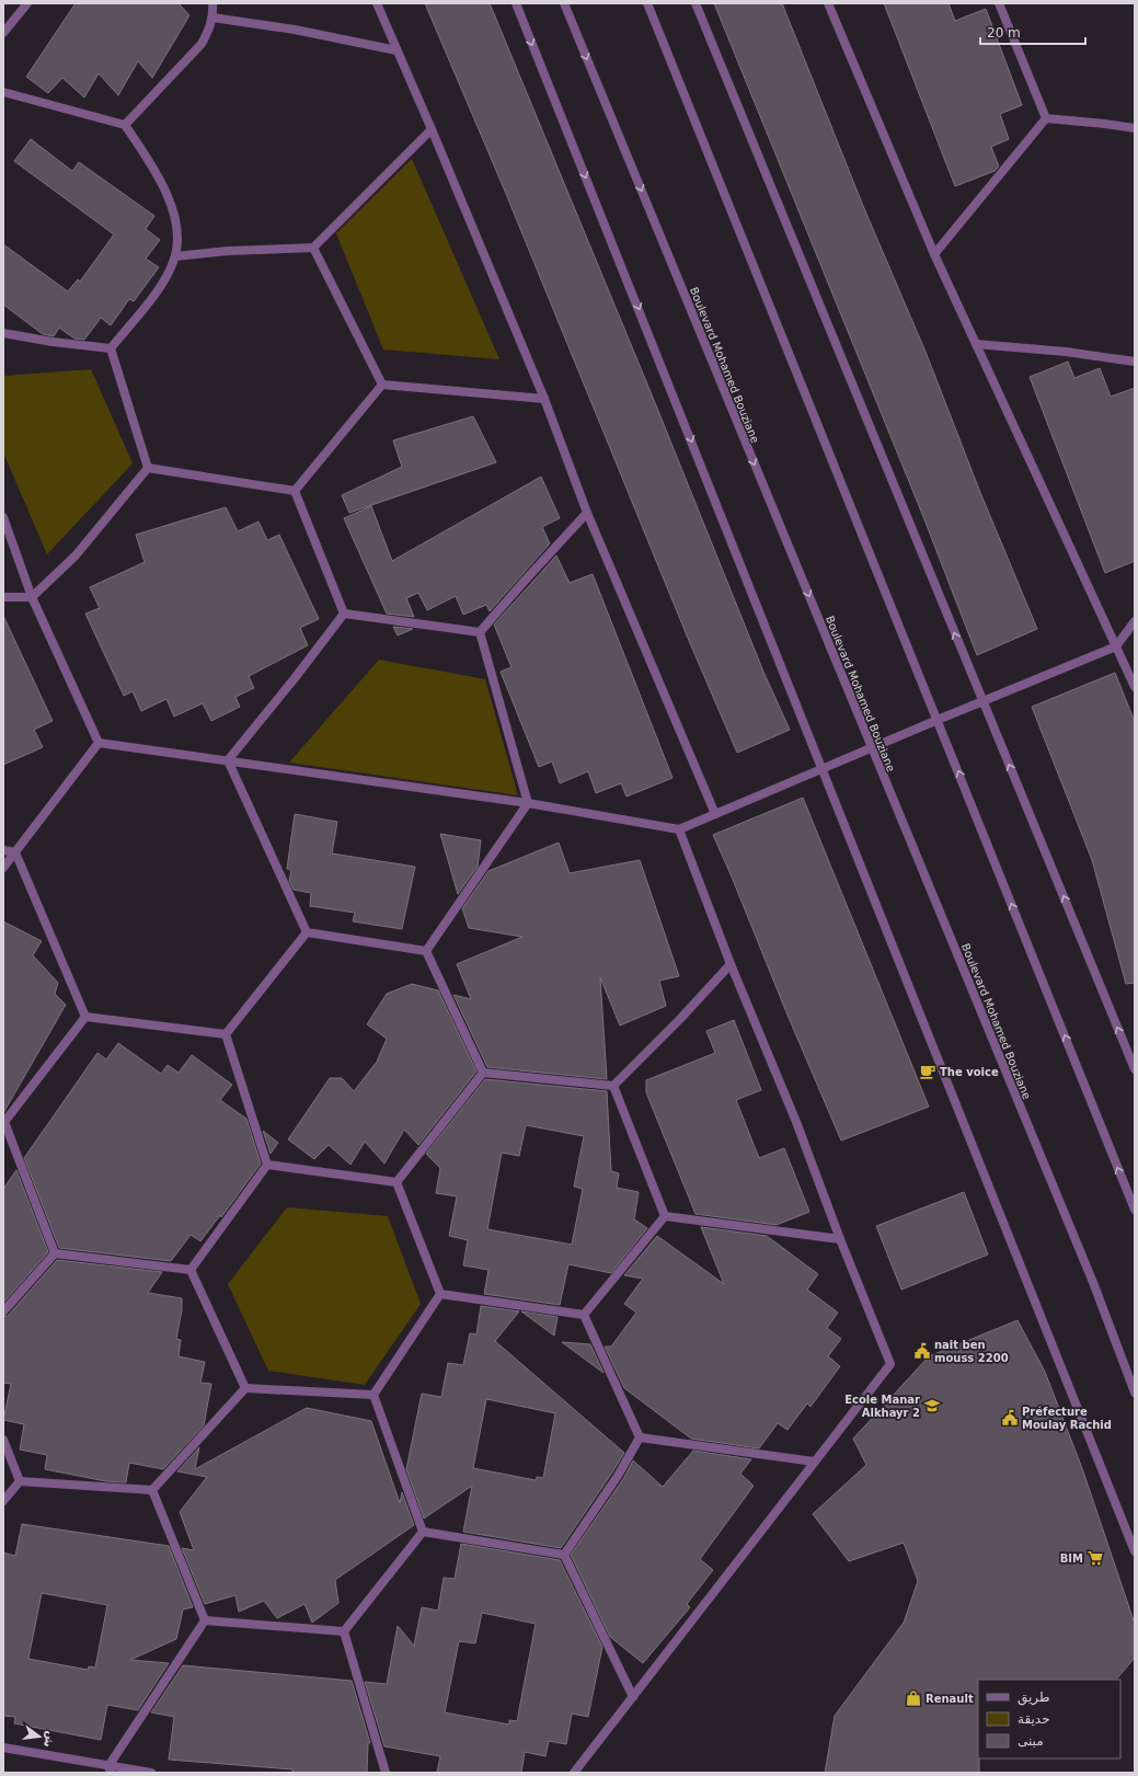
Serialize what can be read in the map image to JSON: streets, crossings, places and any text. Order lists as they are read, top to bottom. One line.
{"streets":{"street":["Boulevard Mohamed Bouziane"]},"places":{"cafe":["The voice"],"public building":["nait ben mouss 2200","Préfecture Moulay Rachid"],"school or university":["Ecole Manar Alkhayr 2"],"supermarket":["BIM"],"shop":["Renault"]},"legend":["طريق","حديقة","مبنى"],"scale_bar":"20 m","north":"right"}
